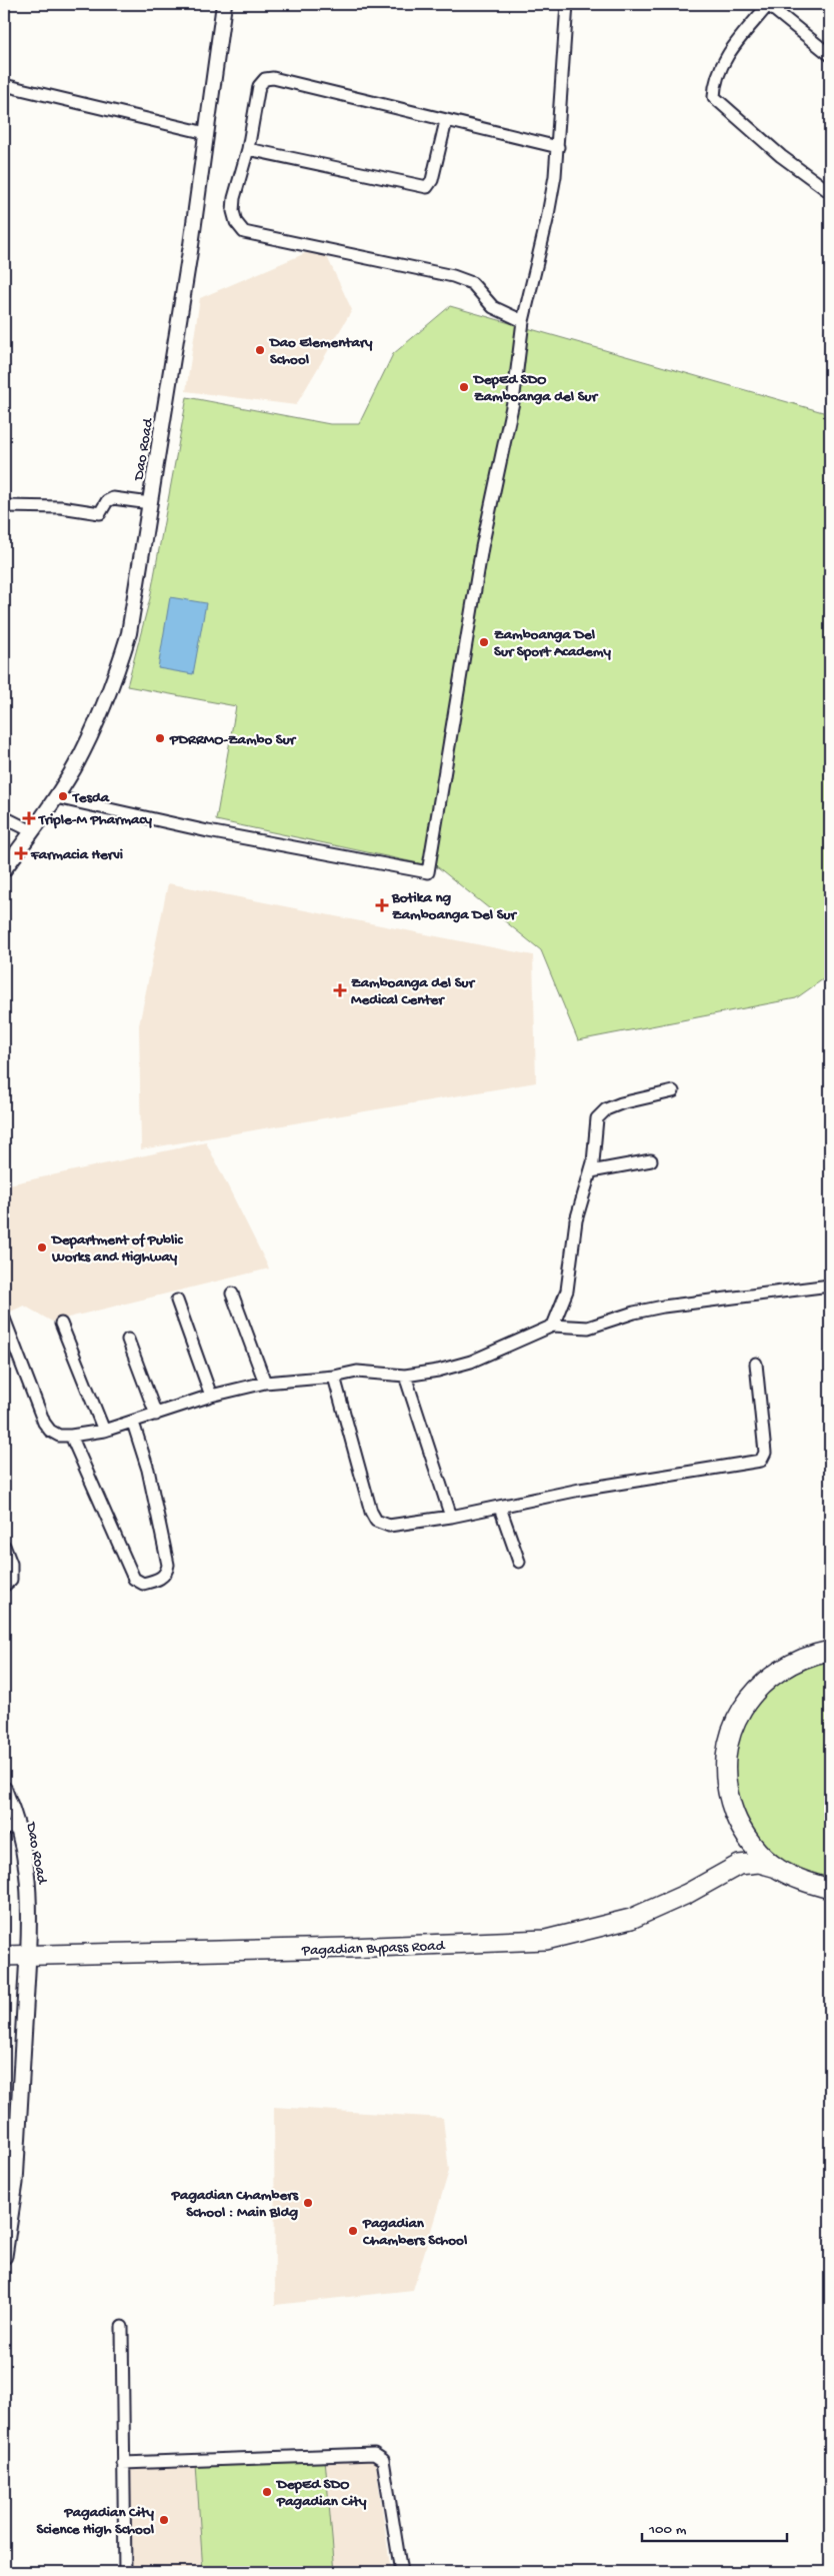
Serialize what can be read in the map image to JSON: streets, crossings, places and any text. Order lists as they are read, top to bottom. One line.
{"streets":{"highway":["Pagadian Bypass Road"],"street":["Dao Road"]},"crossings":[["Dao Road","Pagadian Bypass Road"]],"places":{"other":["Dao Elementary School","DepEd SDO Zamboanga del Sur","Zamboanga Del Sur Sport Academy","PDRRMO-Zambo Sur","Tesda","Department of Public Works and Highway","Pagadian Chambers School : Main Bldg","Pagadian Chambers School","DepEd SDO Pagadian City","Pagadian City Science High School"],"health":["Triple-M Pharmacy","Farmacia Hervi","Botika ng Zamboanga Del Sur","Zamboanga del Sur Medical Center"]},"scale_bar":"100 m"}
